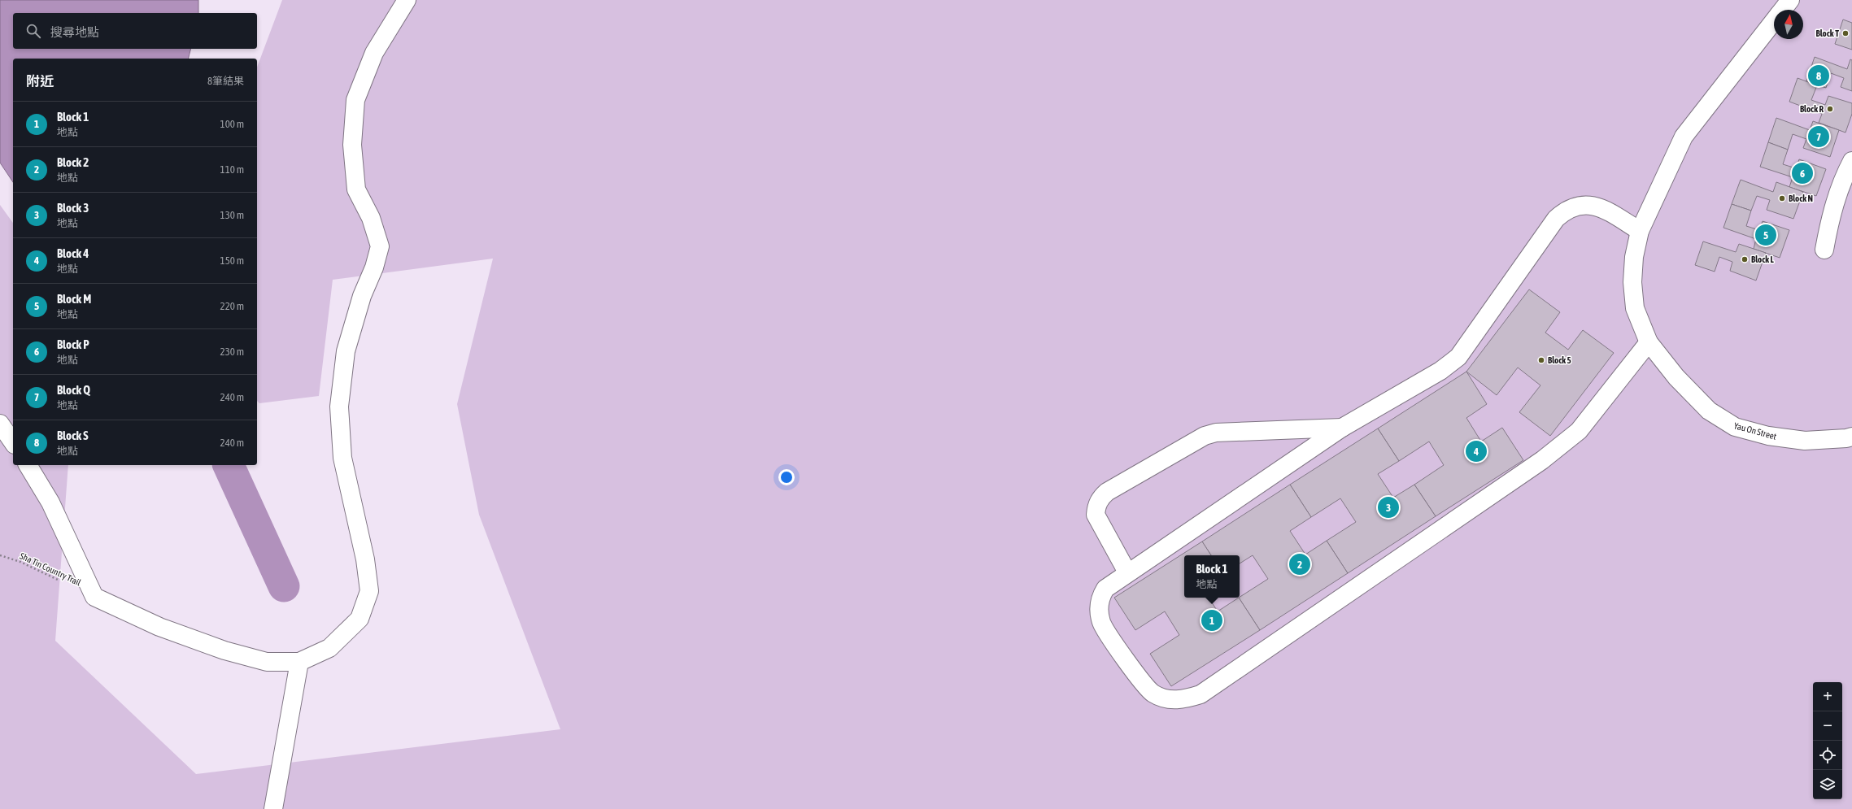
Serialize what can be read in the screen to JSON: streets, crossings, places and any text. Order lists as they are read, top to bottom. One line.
{"streets":{"lane":["Yau On Street"],"path":["Sha Tin Country Trail"]},"places":["Block T","Block R","Block N","Block L","Block 5"],"north":"top","page":{"search":"搜尋地點","heading":["附近","8筆結果"],"pins":["8","7","6","5","4","3","2","1"],"list":[{"mark":"1","name":"Block 1","note":"地點","value":"100 m"},{"mark":"2","name":"Block 2","note":"地點","value":"110 m"},{"mark":"3","name":"Block 3","note":"地點","value":"130 m"},{"mark":"4","name":"Block 4","note":"地點","value":"150 m"},{"mark":"5","name":"Block M","note":"地點","value":"220 m"},{"mark":"6","name":"Block P","note":"地點","value":"230 m"},{"mark":"7","name":"Block Q","note":"地點","value":"240 m"},{"mark":"8","name":"Block S","note":"地點","value":"240 m"}],"popup":["Block 1","地點"],"map_buttons":["+","−"]}}
